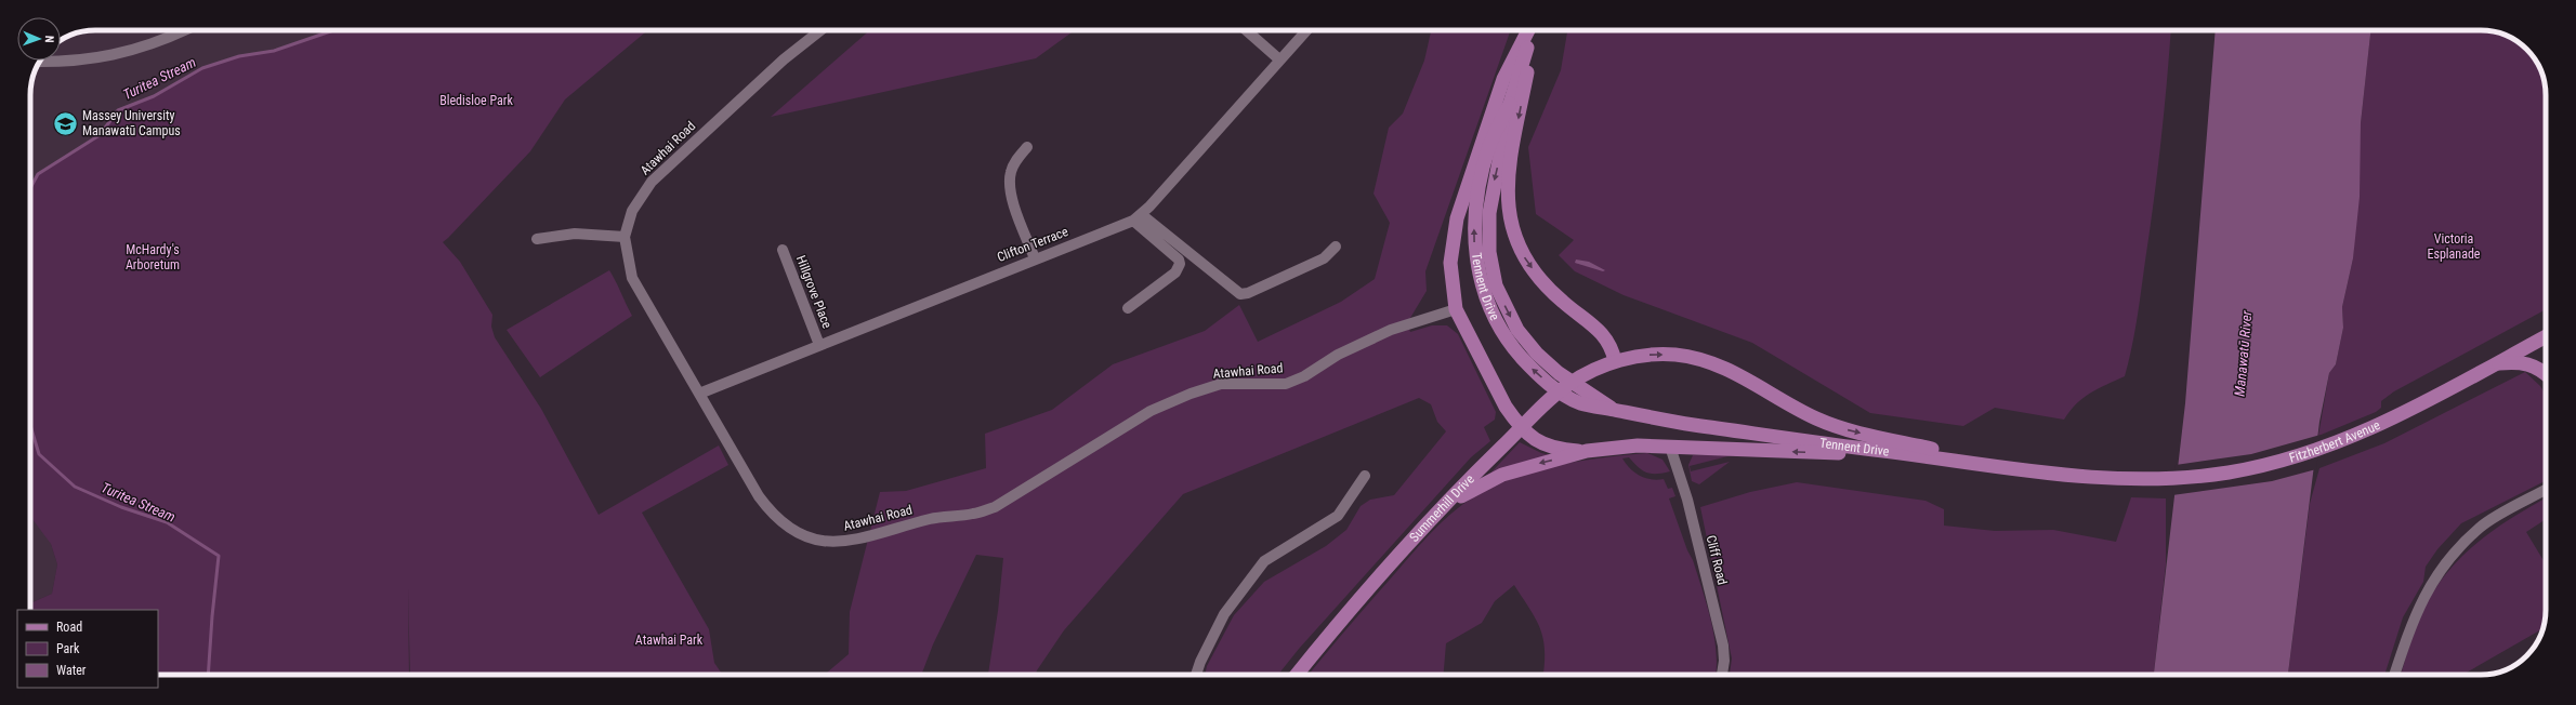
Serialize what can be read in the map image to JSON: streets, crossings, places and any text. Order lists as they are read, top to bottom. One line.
{"streets":{"main road":["Tennent Drive","Fitzherbert Avenue","Summerhill Drive"],"street":["Atawhai Road","Clifton Terrace","Hillgrove Place","Cliff Road"]},"crossings":[["Atawhai Road","Clifton Terrace"],["Clifton Terrace","Hillgrove Place"],["Tennent Drive","Fitzherbert Avenue"],["Tennent Drive","Summerhill Drive"]],"water":["Turitea Stream","Manawatū River"],"parks":["Bledisloe Park","Victoria Esplanade","McHardy's Arboretum","Atawhai Park"],"places":{"school or university":["Massey University Manawatū Campus"]},"legend":["Road","Park","Water"],"north":"right"}
